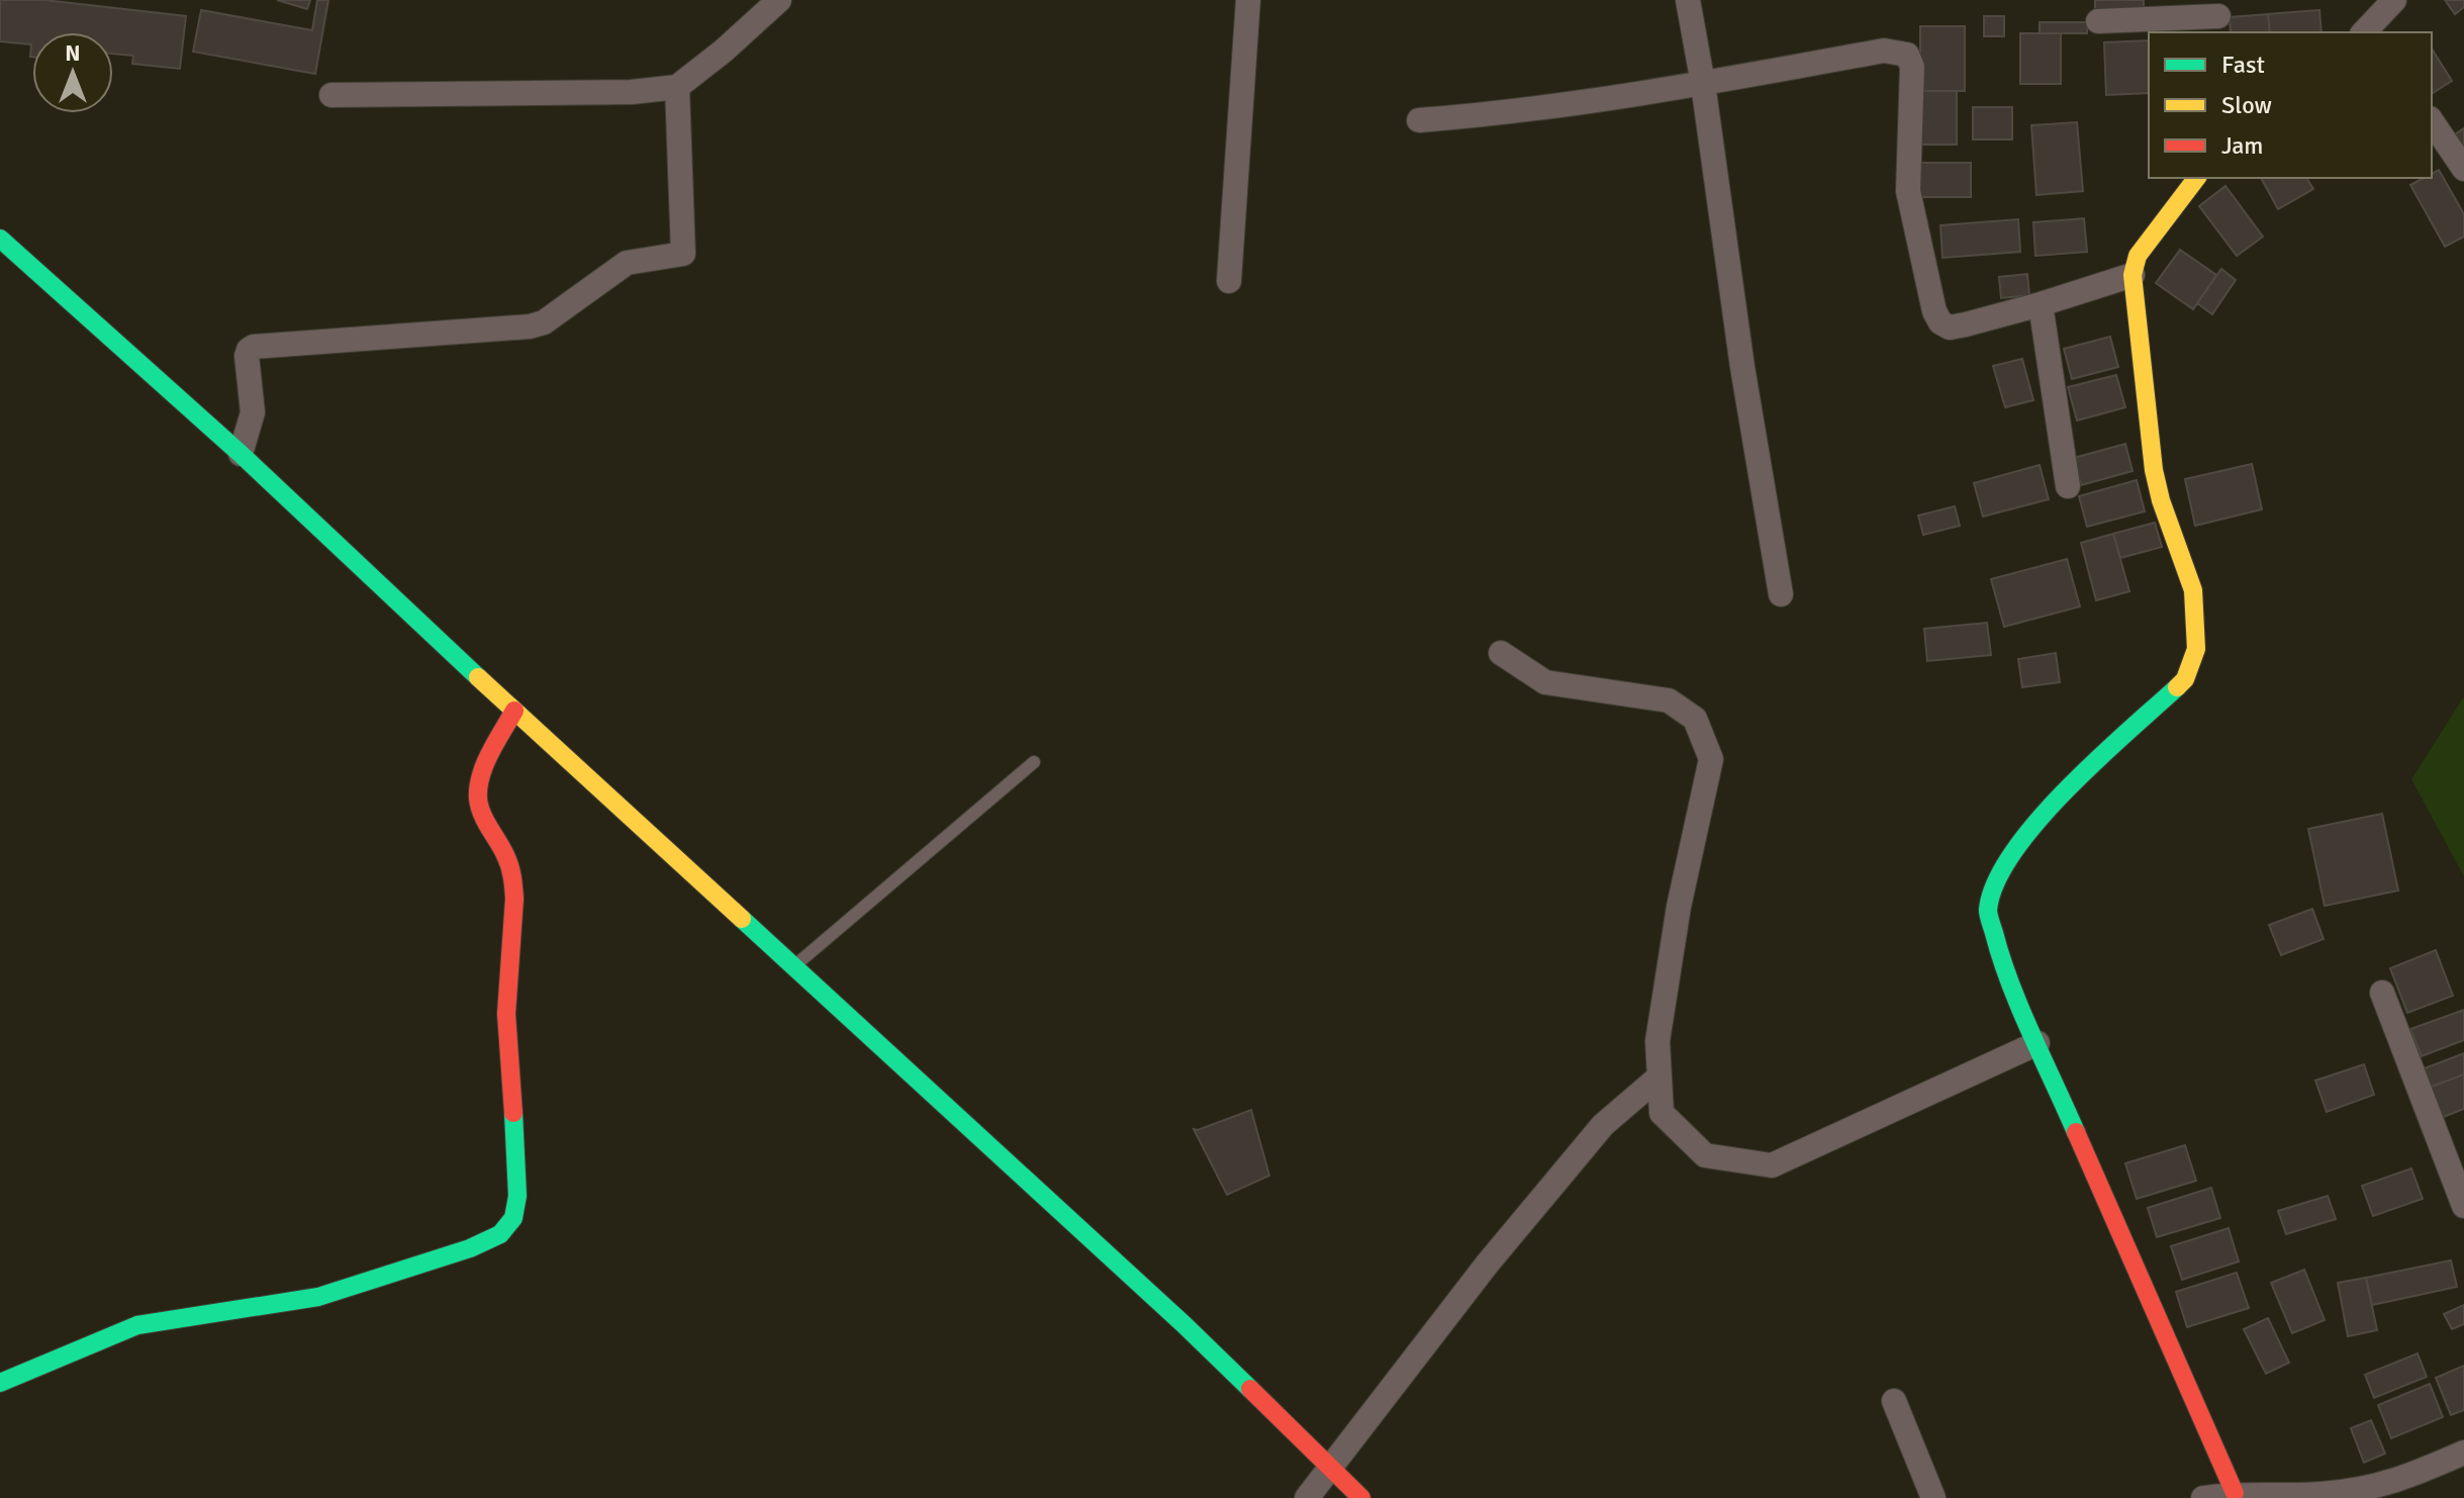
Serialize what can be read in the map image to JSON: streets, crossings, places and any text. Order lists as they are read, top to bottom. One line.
{"legend":["Fast","Slow","Jam"],"north":"top"}
